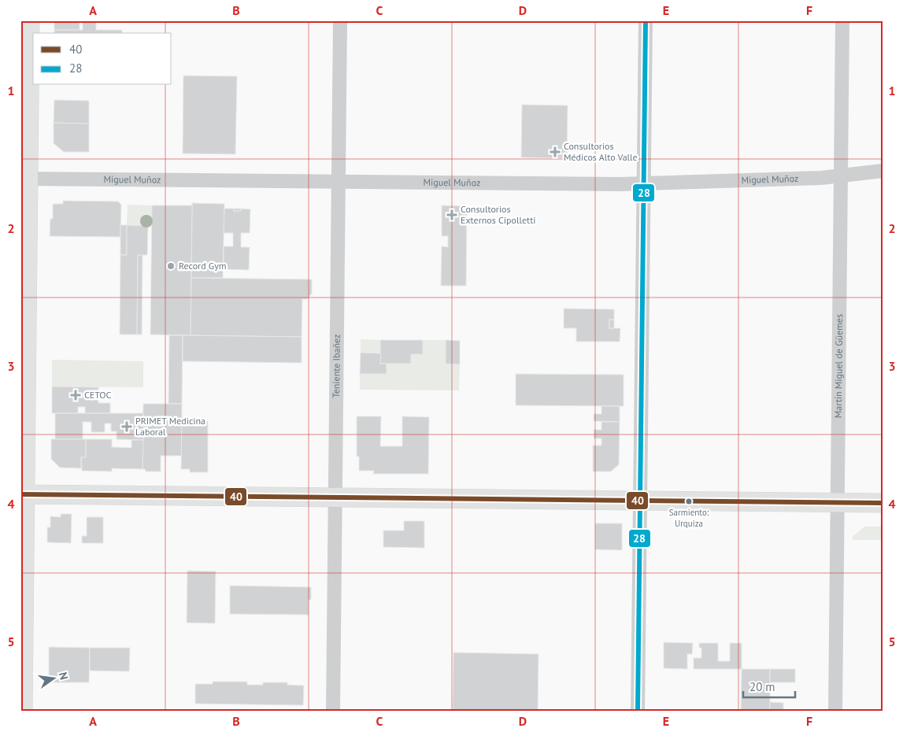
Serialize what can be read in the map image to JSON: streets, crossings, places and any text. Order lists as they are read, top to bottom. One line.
{"streets":{"street":["Miguel Muñoz","Teniente Ibañez","Martín Miguel de Güemes"]},"crossings":[["Miguel Muñoz","Teniente Ibañez"],["Miguel Muñoz","Martín Miguel de Güemes"]],"places":{"health":["Consultorios Médicos Alto Valle","Consultorios Externos Cipolletti","CETOC","PRIMET Medicina Laboral"],"other":["Record Gym","Sarmiento: Urquiza"]},"lines":["transit line 28","transit line 40"],"legend":["40","28"],"scale_bar":"20 m","north":"right","grid":{"columns":["A","B","C","D","E","F"],"rows":["1","2","3","4","5"]}}
